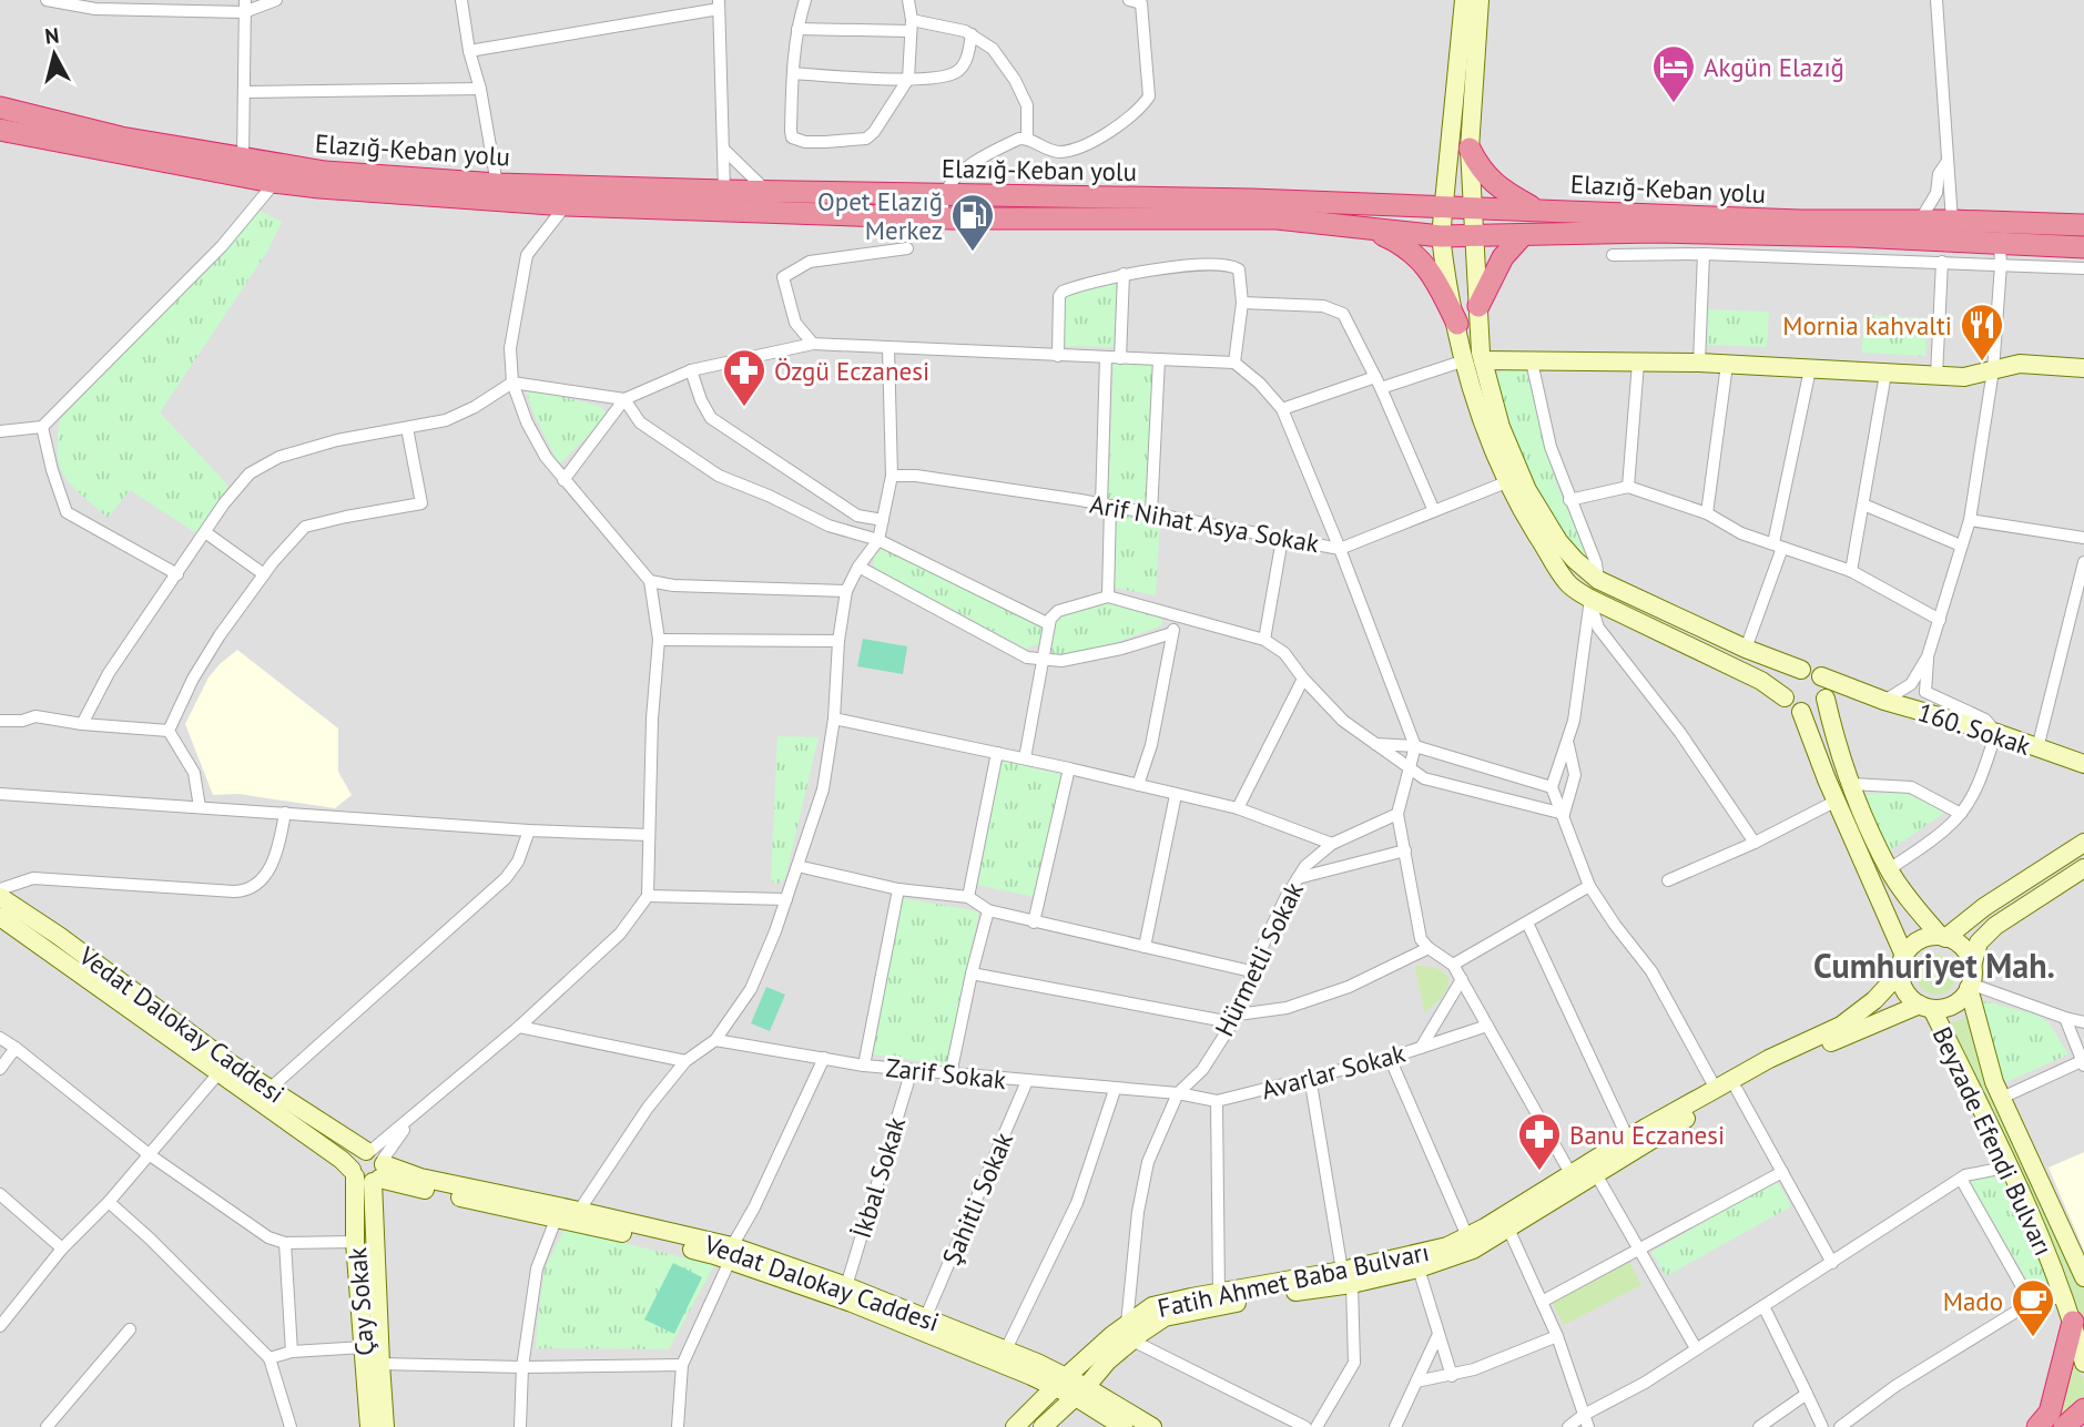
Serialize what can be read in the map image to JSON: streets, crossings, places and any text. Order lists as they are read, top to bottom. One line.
{"streets":{"highway":["Elazığ-Keban yolu"],"main road":["160. Sokak","Vedat Dalokay Caddesi","Beyzade Efendi Bulvarı","Fatih Ahmet Baba Bulvarı","Çay Sokak"],"street":["Arif Nihat Asya Sokak","Hürmetli Sokak","Avarlar Sokak","Zarif Sokak","İkbal Sokak","Şahitli Sokak"]},"crossings":[["Hürmetli Sokak","Avarlar Sokak"],["Hürmetli Sokak","Zarif Sokak"],["Hürmetli Sokak","Fatih Ahmet Baba Bulvarı"],["Vedat Dalokay Caddesi","İkbal Sokak"],["Vedat Dalokay Caddesi","Şahitli Sokak"],["Vedat Dalokay Caddesi","Fatih Ahmet Baba Bulvarı"],["Vedat Dalokay Caddesi","Çay Sokak"],["Avarlar Sokak","Zarif Sokak"],["Zarif Sokak","İkbal Sokak"],["Zarif Sokak","Şahitli Sokak"],["Beyzade Efendi Bulvarı","Fatih Ahmet Baba Bulvarı"]],"districts":["Cumhuriyet Mah."],"places":{"hotel":["Akgün Elazığ"],"fuel station":["Opet Elazığ Merkez"],"restaurant":["Mornia kahvalti"],"pharmacy":["Özgü Eczanesi","Banu Eczanesi"],"cafe":["Mado"]},"north":"top"}
